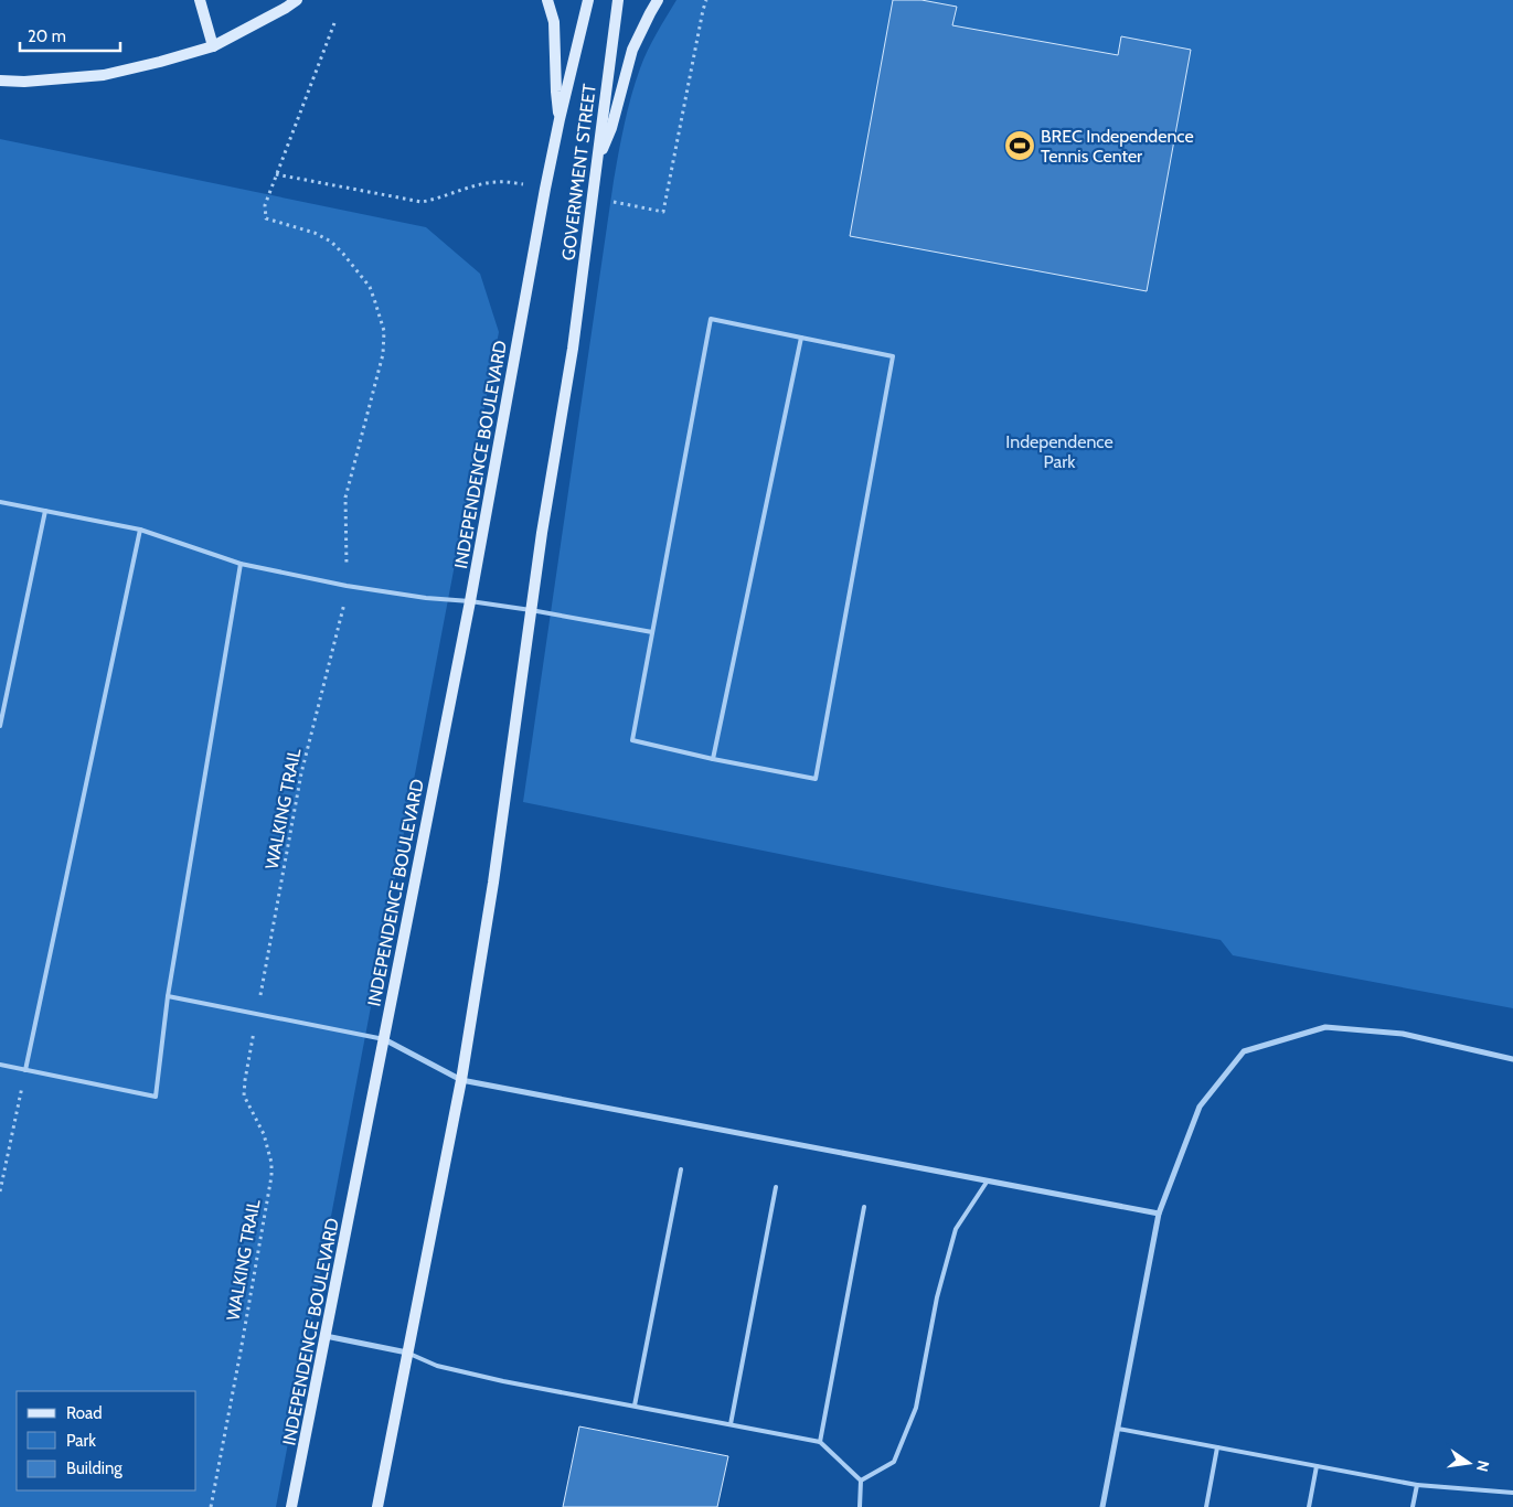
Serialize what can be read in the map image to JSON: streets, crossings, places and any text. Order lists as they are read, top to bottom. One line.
{"streets":{"main road":["GOVERNMENT STREET","INDEPENDENCE BOULEVARD"],"path":["WALKING TRAIL"]},"crossings":[["GOVERNMENT STREET","INDEPENDENCE BOULEVARD"]],"parks":["Independence Park"],"places":{"sports":["BREC Independence Tennis Center"]},"legend":["Road","Park","Building"],"scale_bar":"20 m","north":"right"}
